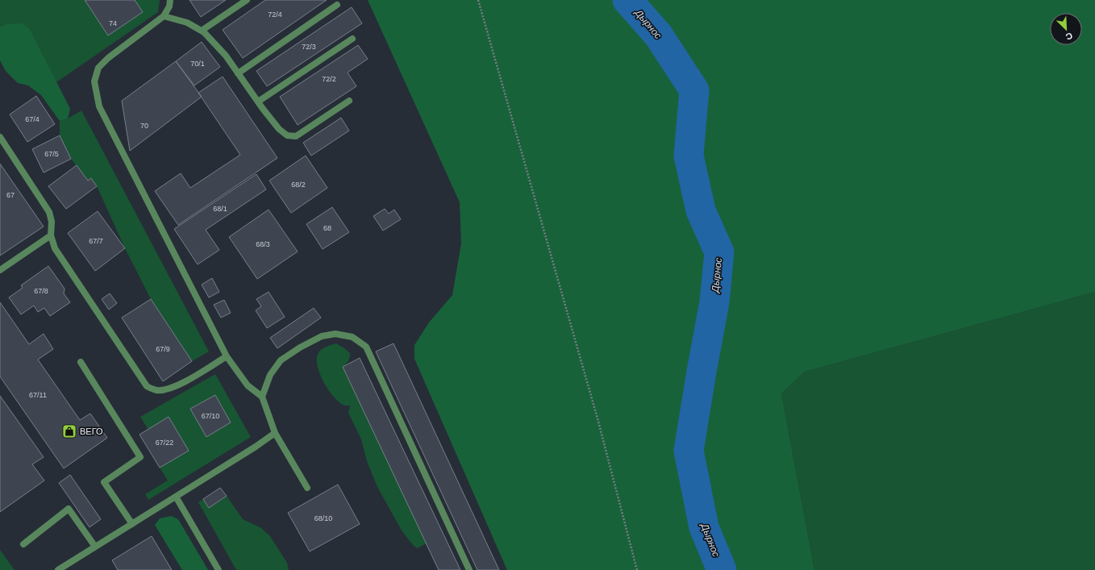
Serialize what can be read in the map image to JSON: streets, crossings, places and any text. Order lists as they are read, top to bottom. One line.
{"water":["Дырнос"],"places":{"shop":["ВЕГО"]},"house_numbers":["72/4","74","72/3","70/1","72/2","67/4","70","67/5","68/2","67","68/1","68","67/7","68/3","67/8","67/9","67/11","67/10","67/22","68/10"],"north":"bottom right"}
